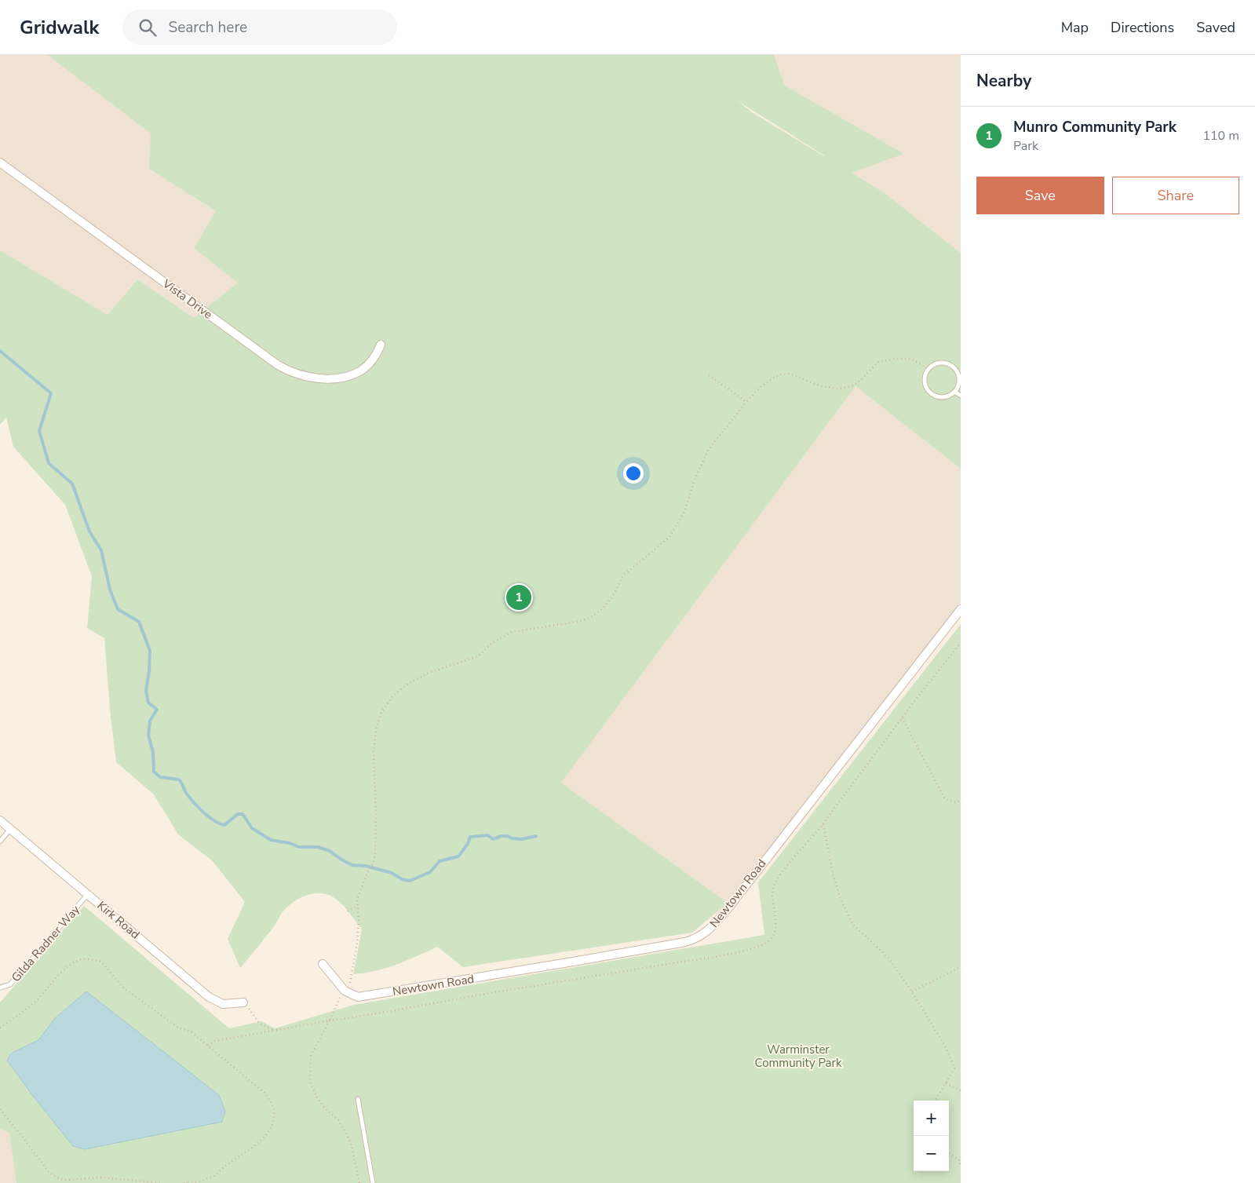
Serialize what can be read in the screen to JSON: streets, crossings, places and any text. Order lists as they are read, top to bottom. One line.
{"streets":{"street":["Vista Drive","Newtown Road","Kirk Road"],"lane":["Gilda Radner Way"]},"crossings":[["Kirk Road","Gilda Radner Way"]],"parks":["Warminster Community Park"],"page":{"header":"Gridwalk","search":"Search here","nav":["Map","Directions","Saved"],"heading":"Nearby","list":[{"mark":"1","name":"Munro Community Park","note":"Park","value":"110 m"}],"buttons":["Save","Share"],"pins":"1","map_buttons":["+","−"]}}
